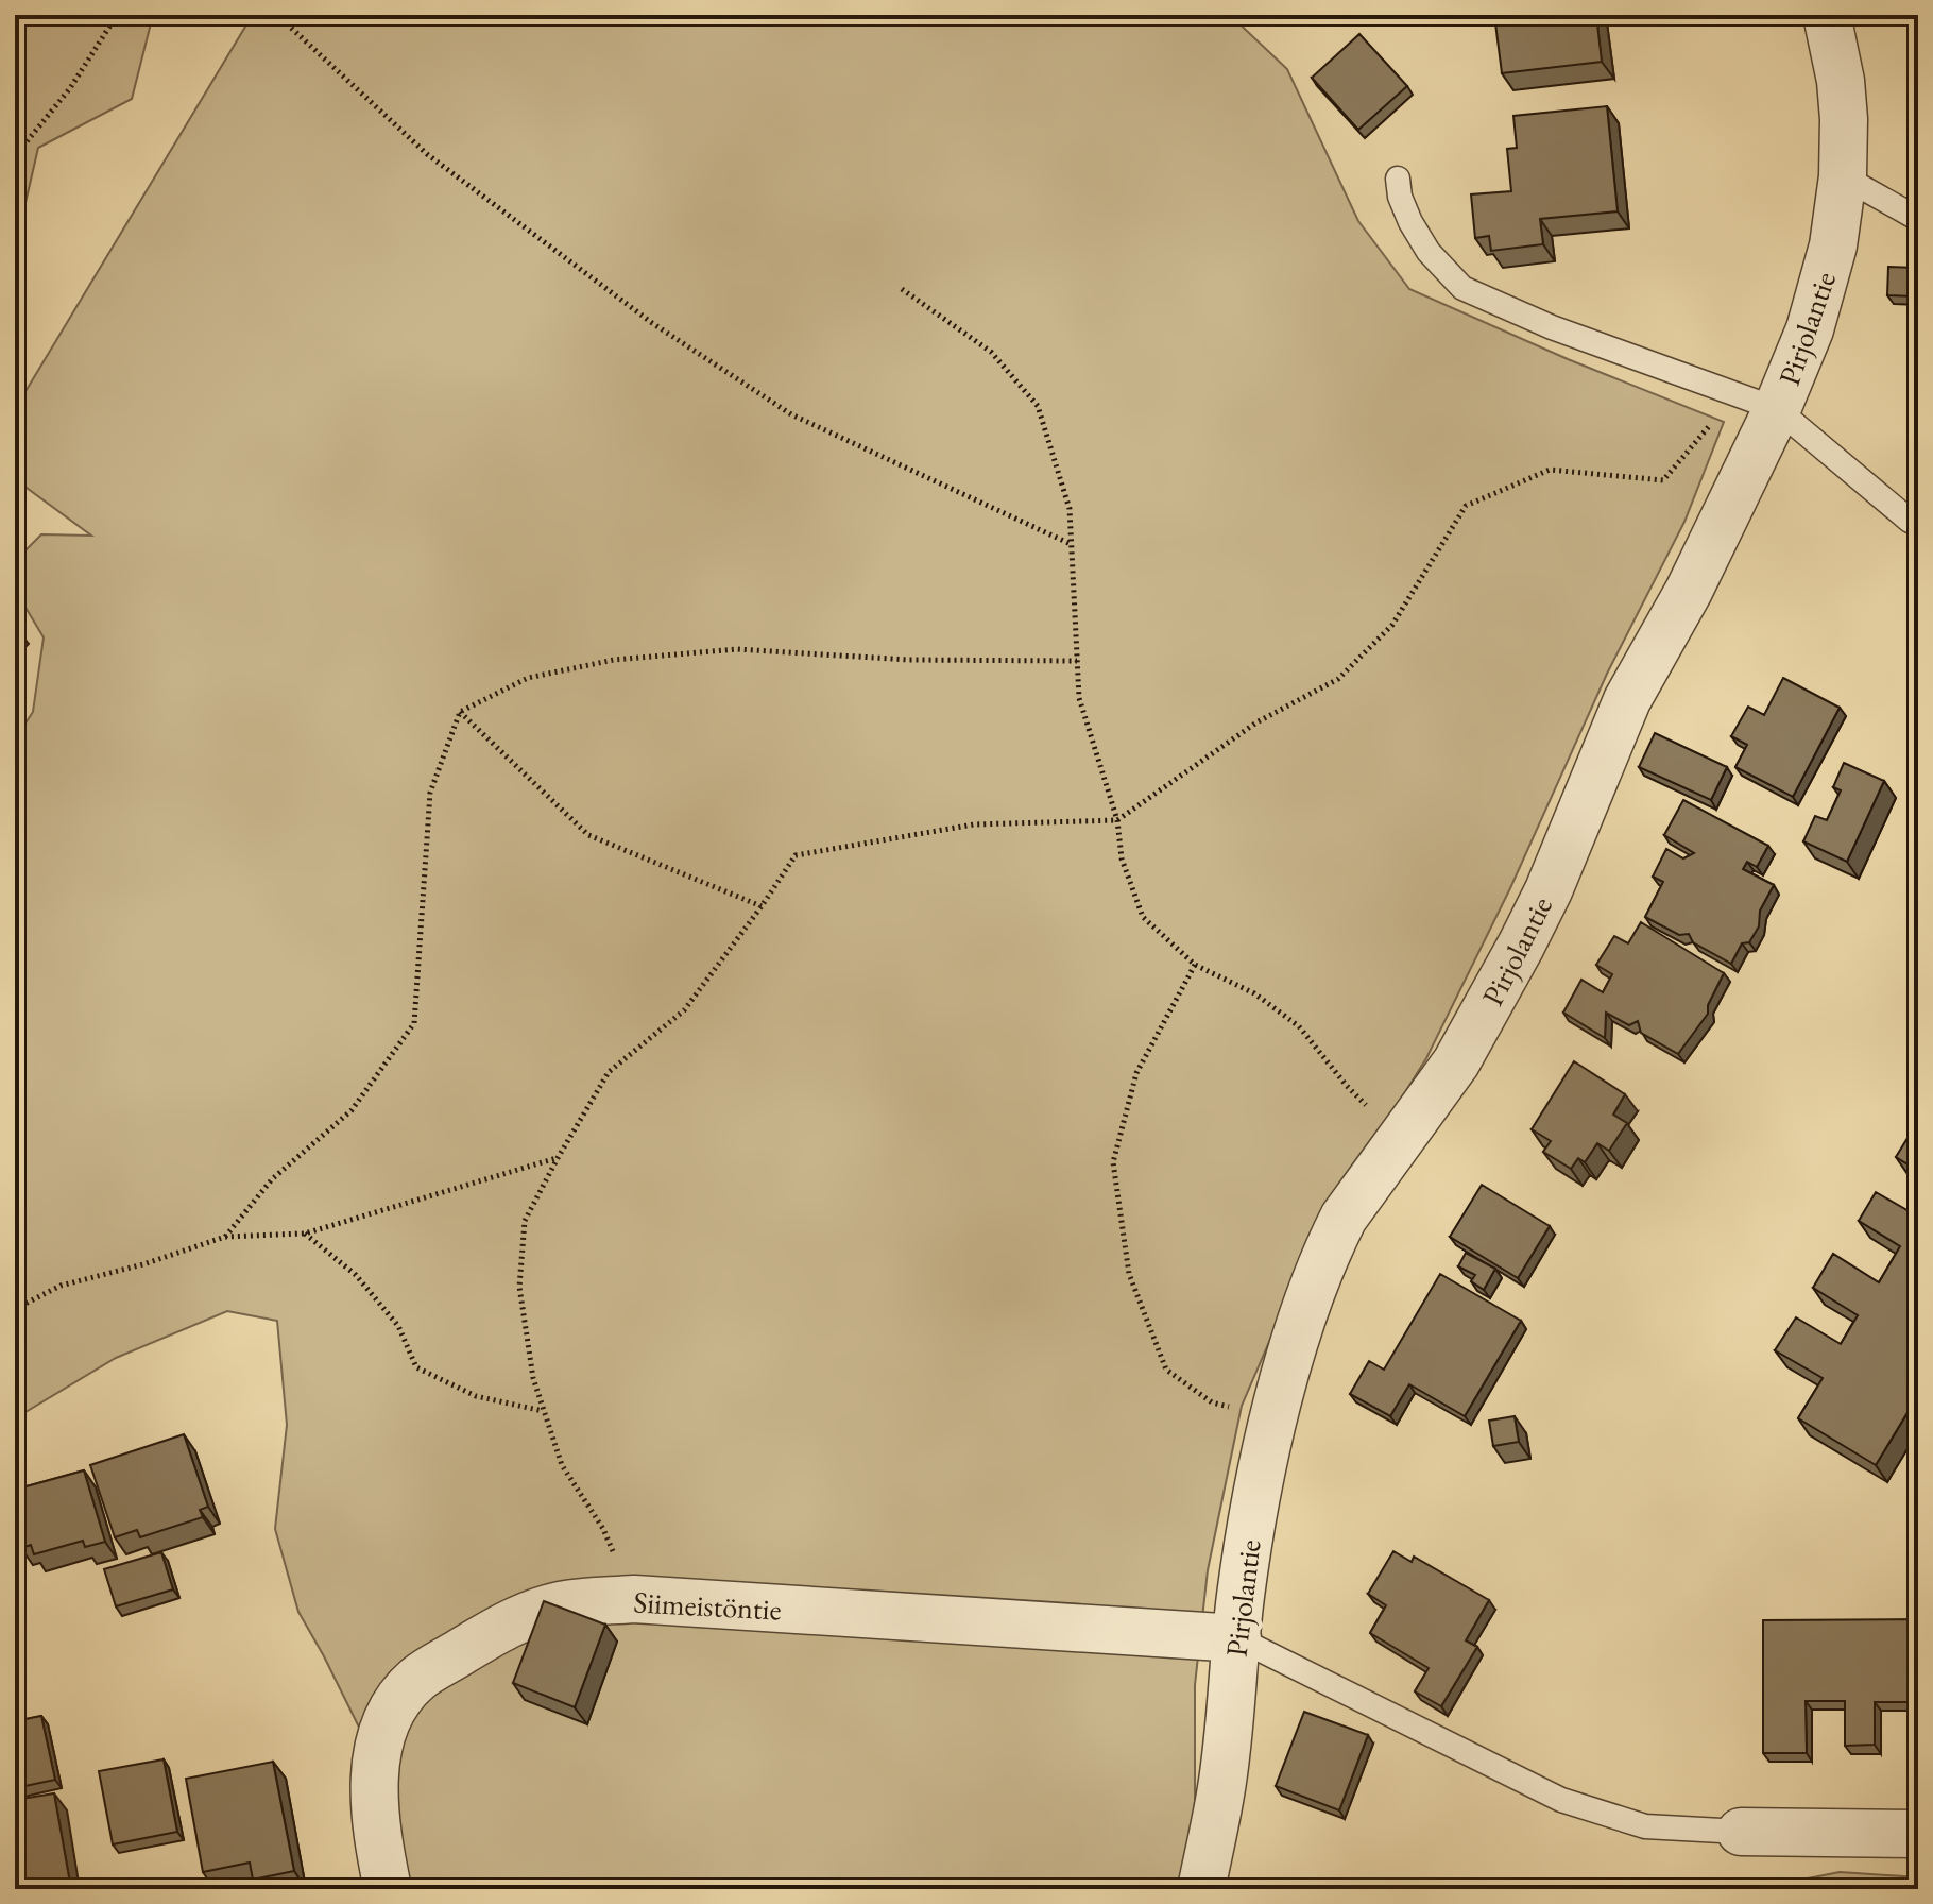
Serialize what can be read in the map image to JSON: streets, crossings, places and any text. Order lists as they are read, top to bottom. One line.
{"streets":{"street":["Pirjolantie","Siimeistöntie"]},"crossings":[["Pirjolantie","Siimeistöntie"]]}
